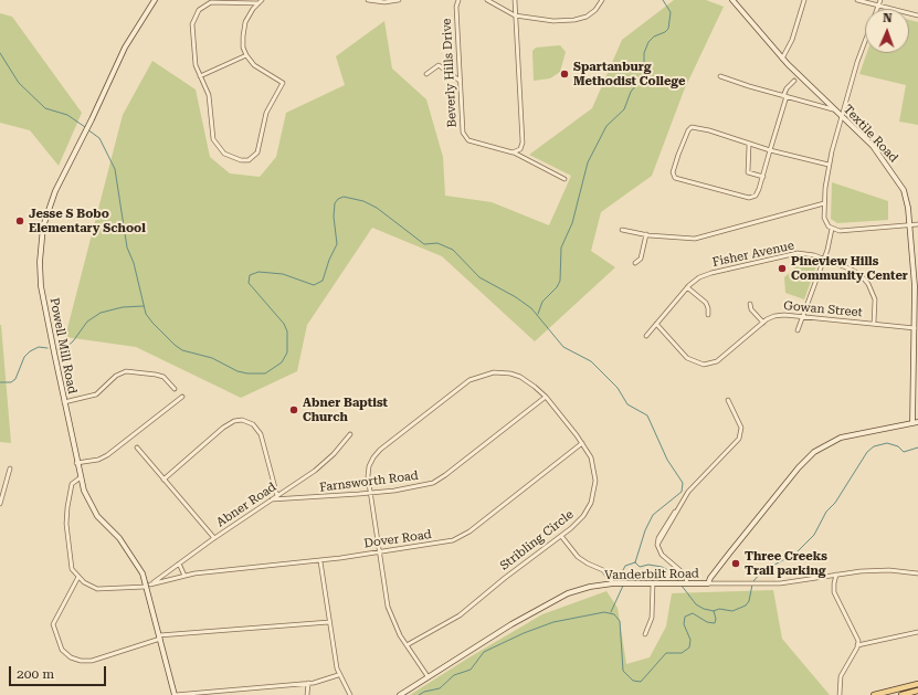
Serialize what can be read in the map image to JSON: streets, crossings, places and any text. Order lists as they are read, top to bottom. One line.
{"streets":{"street":["Beverly Hills Drive","Textile Road","Fisher Avenue","Gowan Street","Powell Mill Road","Farnsworth Road","Abner Road","Dover Road","Stribling Circle","Vanderbilt Road"]},"crossings":[["Textile Road","Gowan Street"],["Textile Road","Vanderbilt Road"],["Fisher Avenue","Gowan Street"],["Powell Mill Road","Abner Road"],["Powell Mill Road","Dover Road"],["Farnsworth Road","Abner Road"],["Farnsworth Road","Stribling Circle"],["Abner Road","Dover Road"],["Dover Road","Stribling Circle"],["Stribling Circle","Vanderbilt Road"]],"places":["Spartanburg Methodist College","Jesse S Bobo Elementary School","Pineview Hills Community Center","Abner Baptist Church","Three Creeks Trail parking"],"scale_bar":"200 m","north":"top"}
